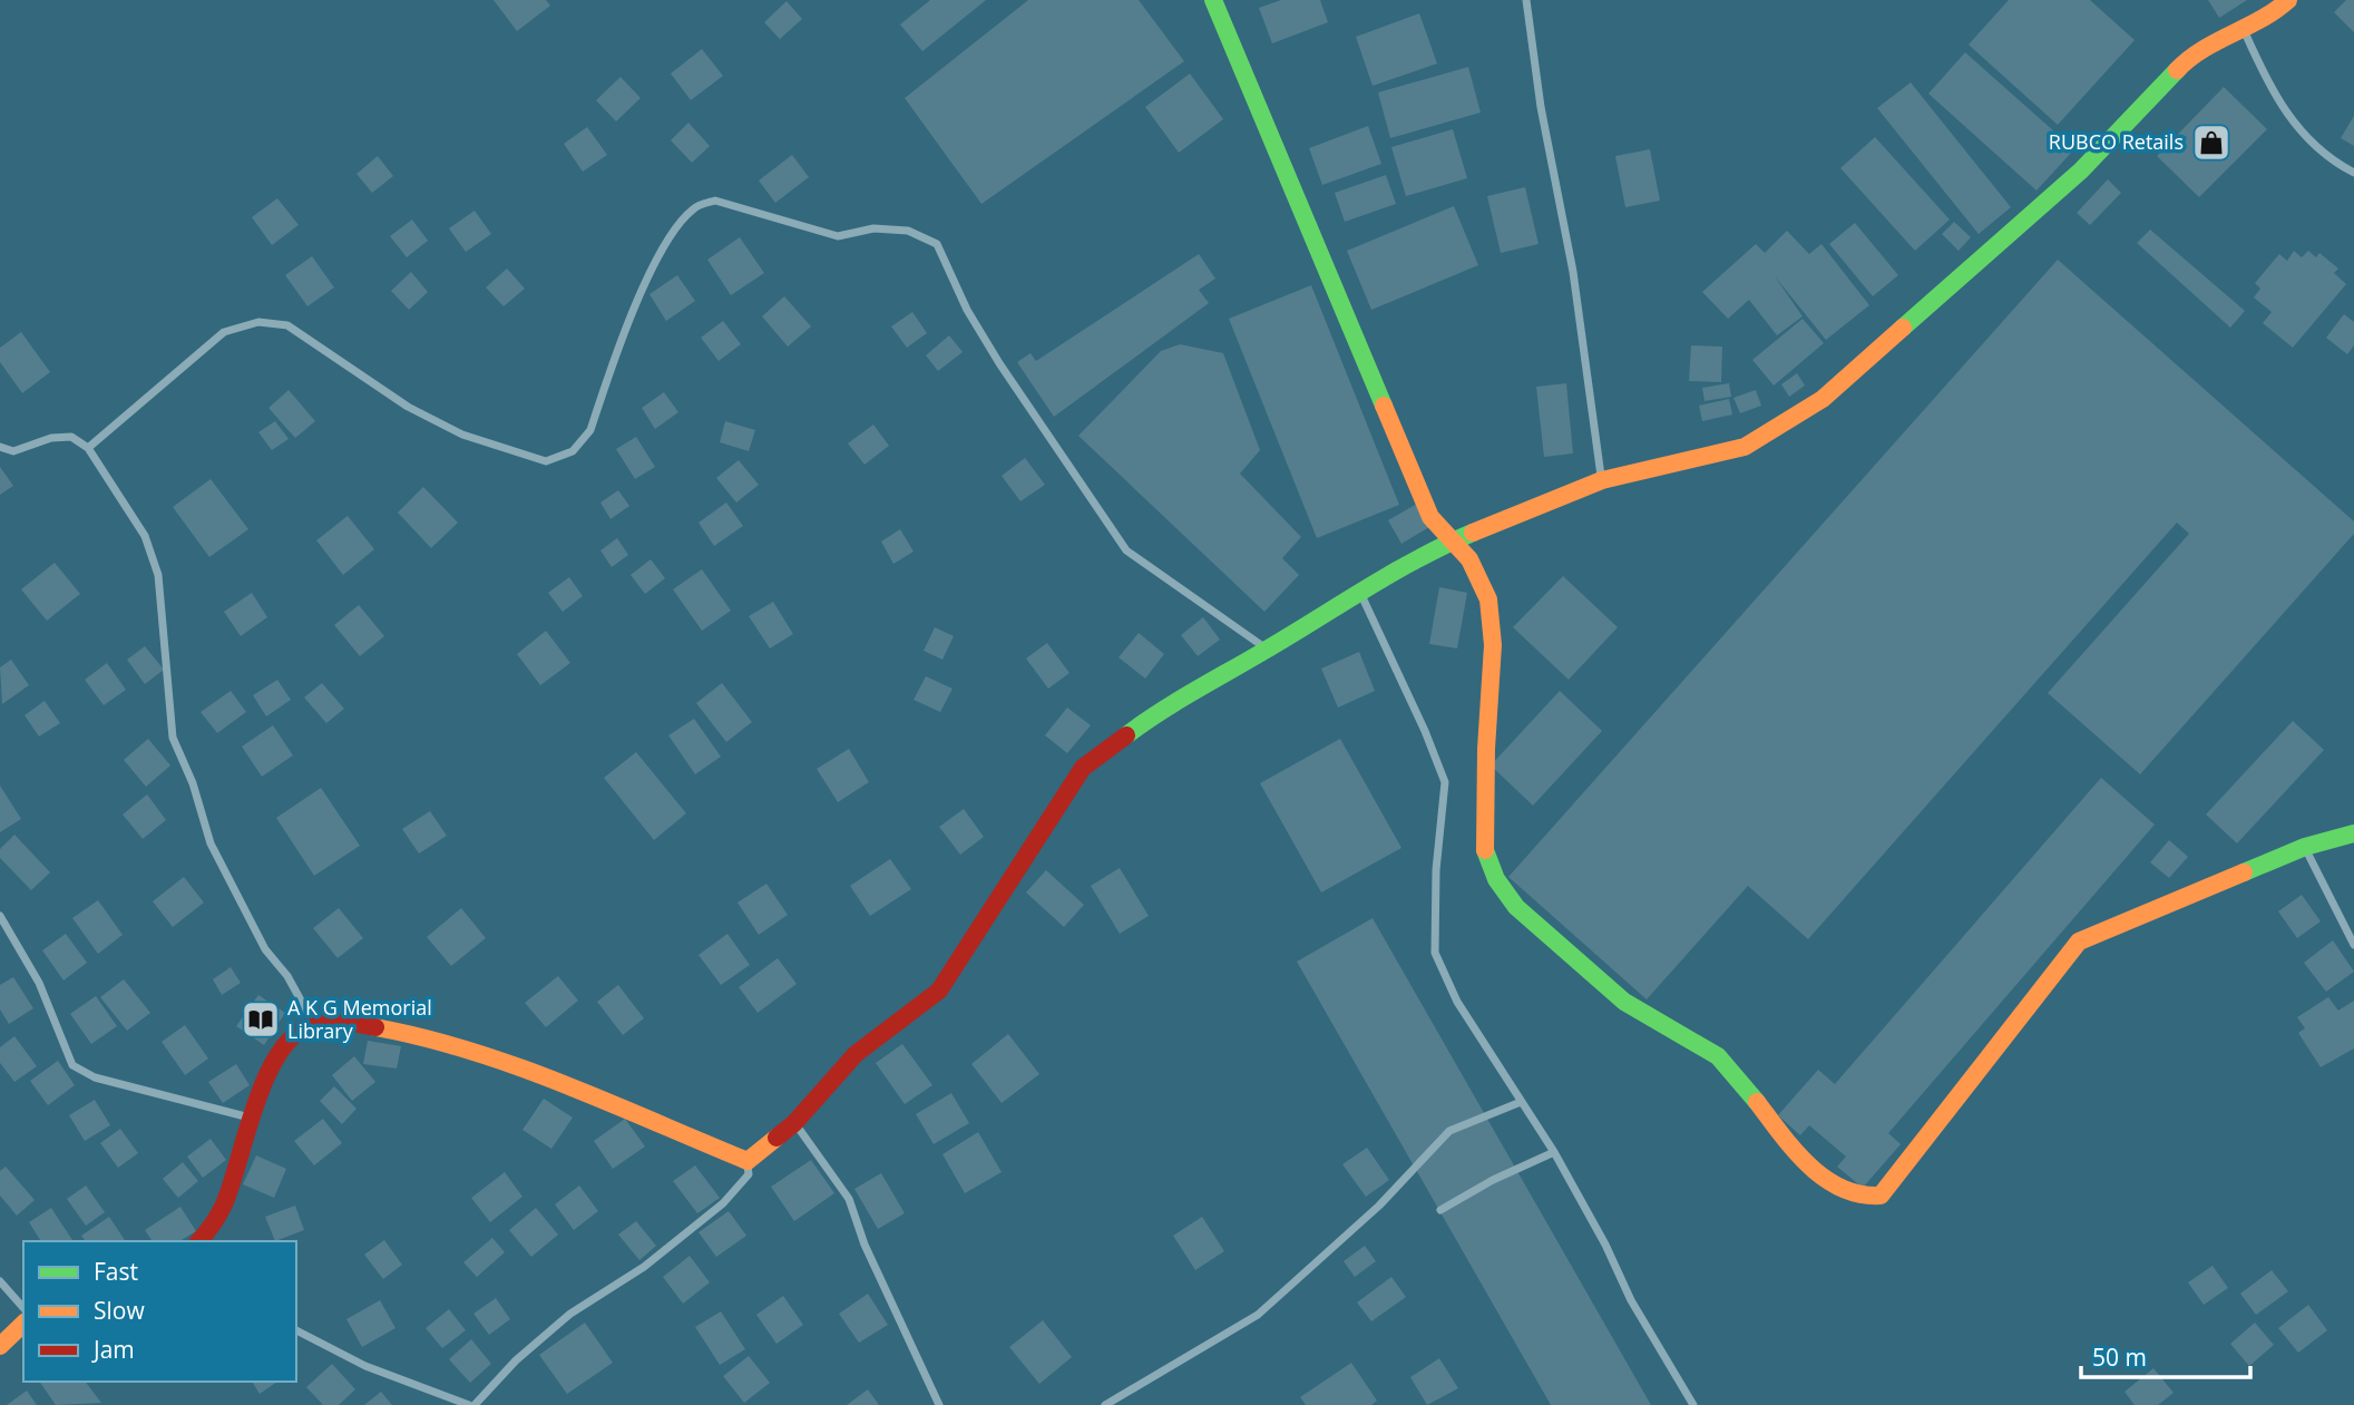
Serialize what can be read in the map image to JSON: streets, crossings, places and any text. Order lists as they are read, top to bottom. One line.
{"places":{"shop":["RUBCO Retails"],"library":["A K G Memorial Library"]},"legend":["Fast","Slow","Jam"],"scale_bar":"50 m"}
